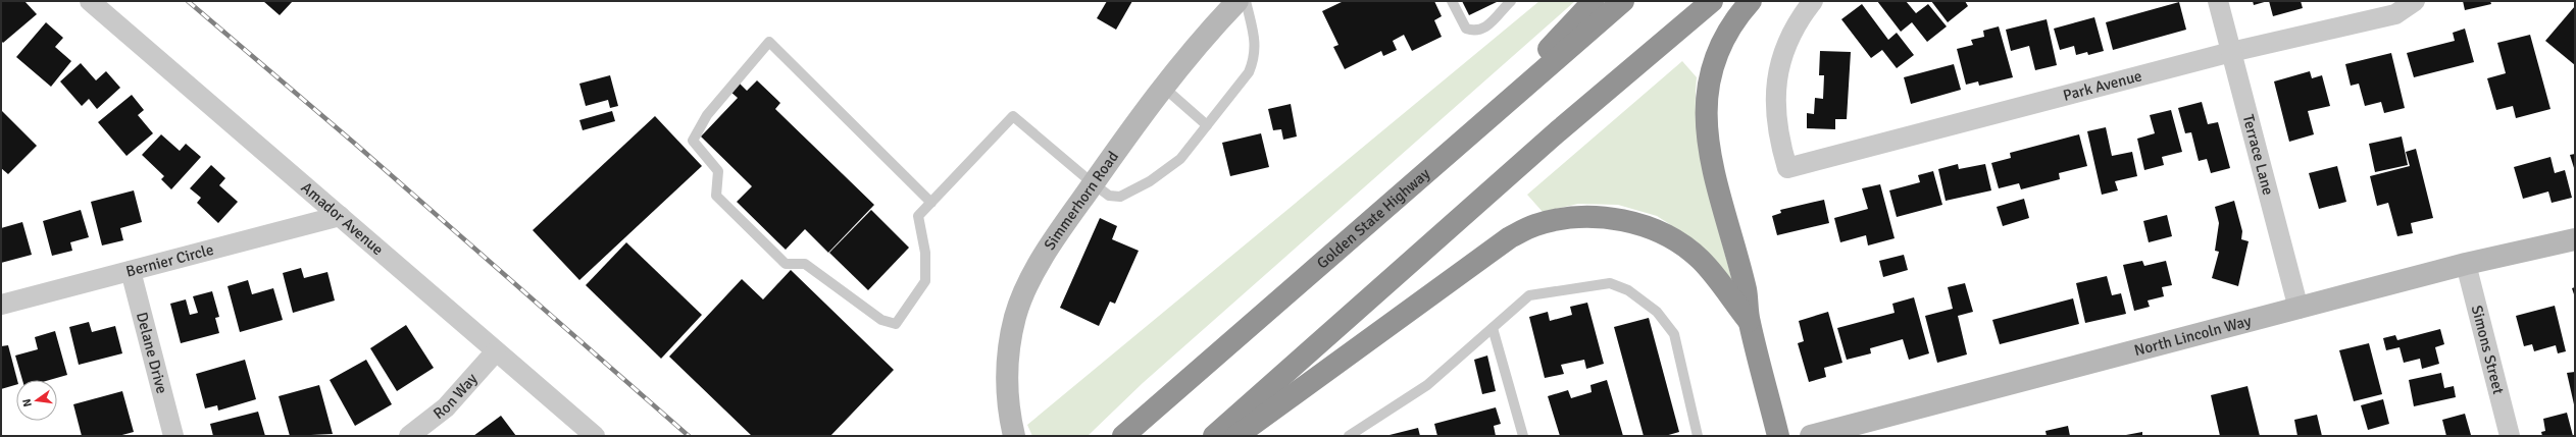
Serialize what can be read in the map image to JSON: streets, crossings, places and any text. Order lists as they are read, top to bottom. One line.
{"streets":{"highway":["Golden State Highway"],"main road":["Simmerhorn Road","North Lincoln Way"],"street":["Park Avenue","Terrace Lane","Amador Avenue","Bernier Circle","Simons Street","Delane Drive","Ron Way"]},"crossings":[["Park Avenue","Terrace Lane"],["Terrace Lane","North Lincoln Way"],["Amador Avenue","Bernier Circle"],["Amador Avenue","Ron Way"],["Bernier Circle","Delane Drive"],["North Lincoln Way","Simons Street"]],"north":"left"}
